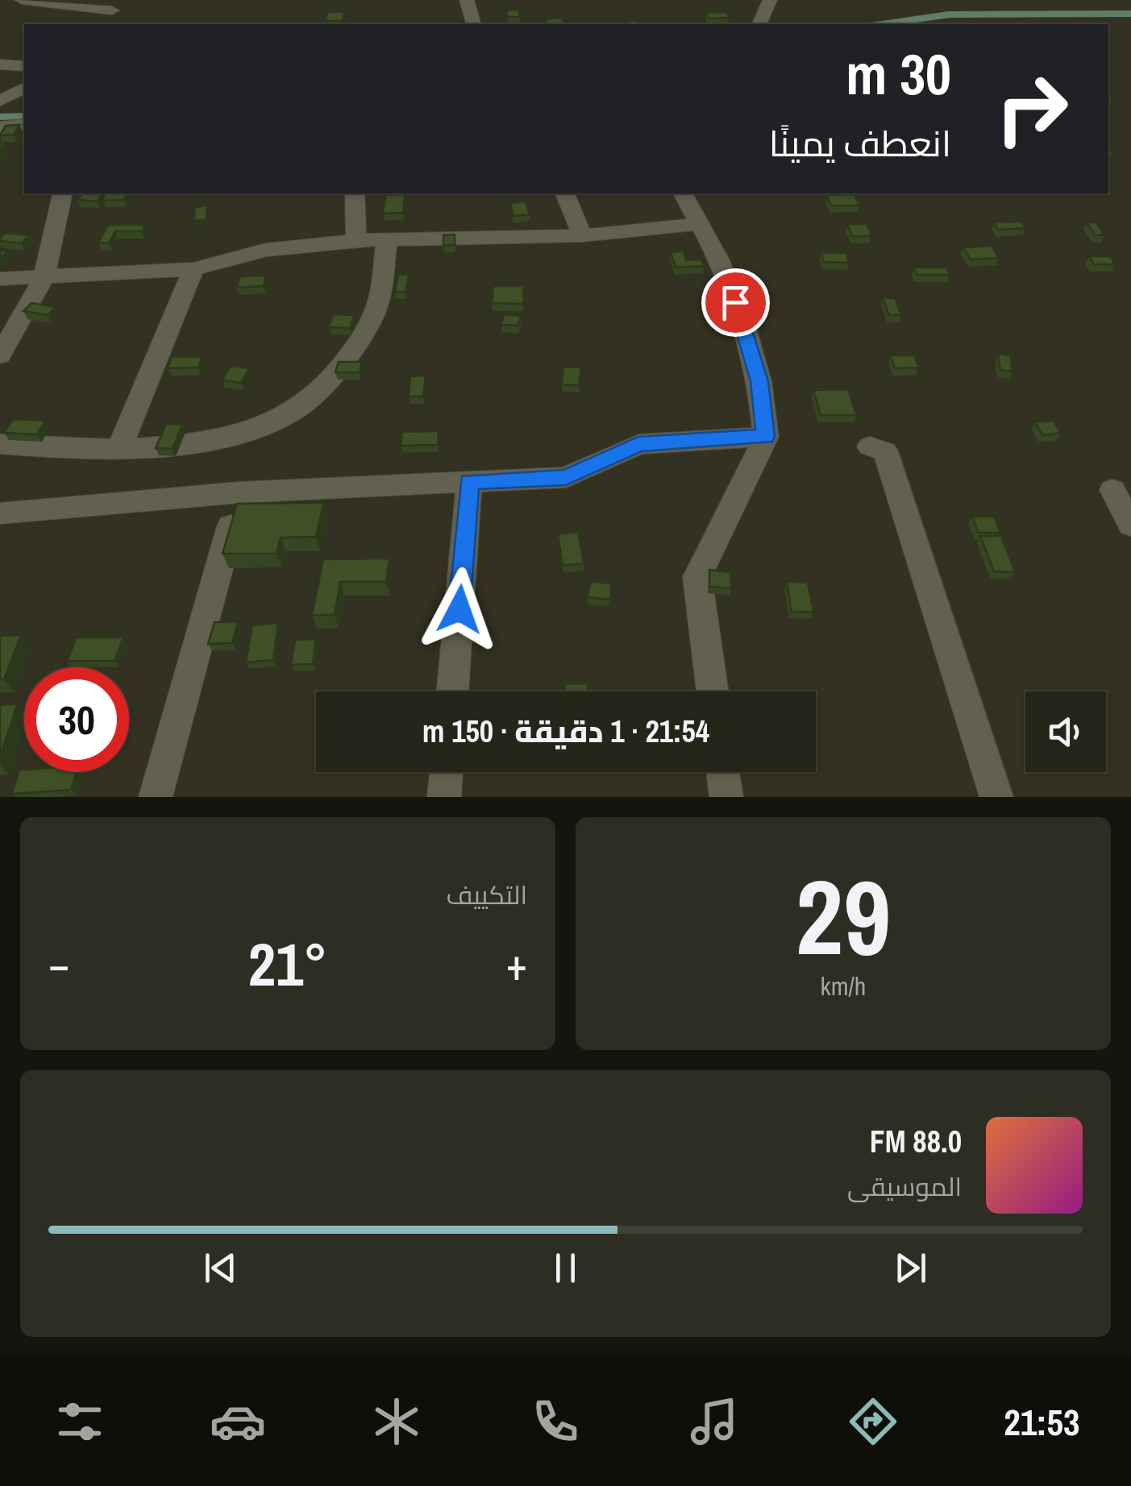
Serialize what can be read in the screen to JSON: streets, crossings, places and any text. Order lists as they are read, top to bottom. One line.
{"page":{"turn":["30 m","انعطف يمينًا"],"limit":"30","trip":"21:54 · 1 دقيقة · 150 m","tile":[["29","km/h"],"التكييف"],"heat":["−","21°","+"],"song":["88.0 FM","الموسيقى"],"tabs":"21:53"}}
